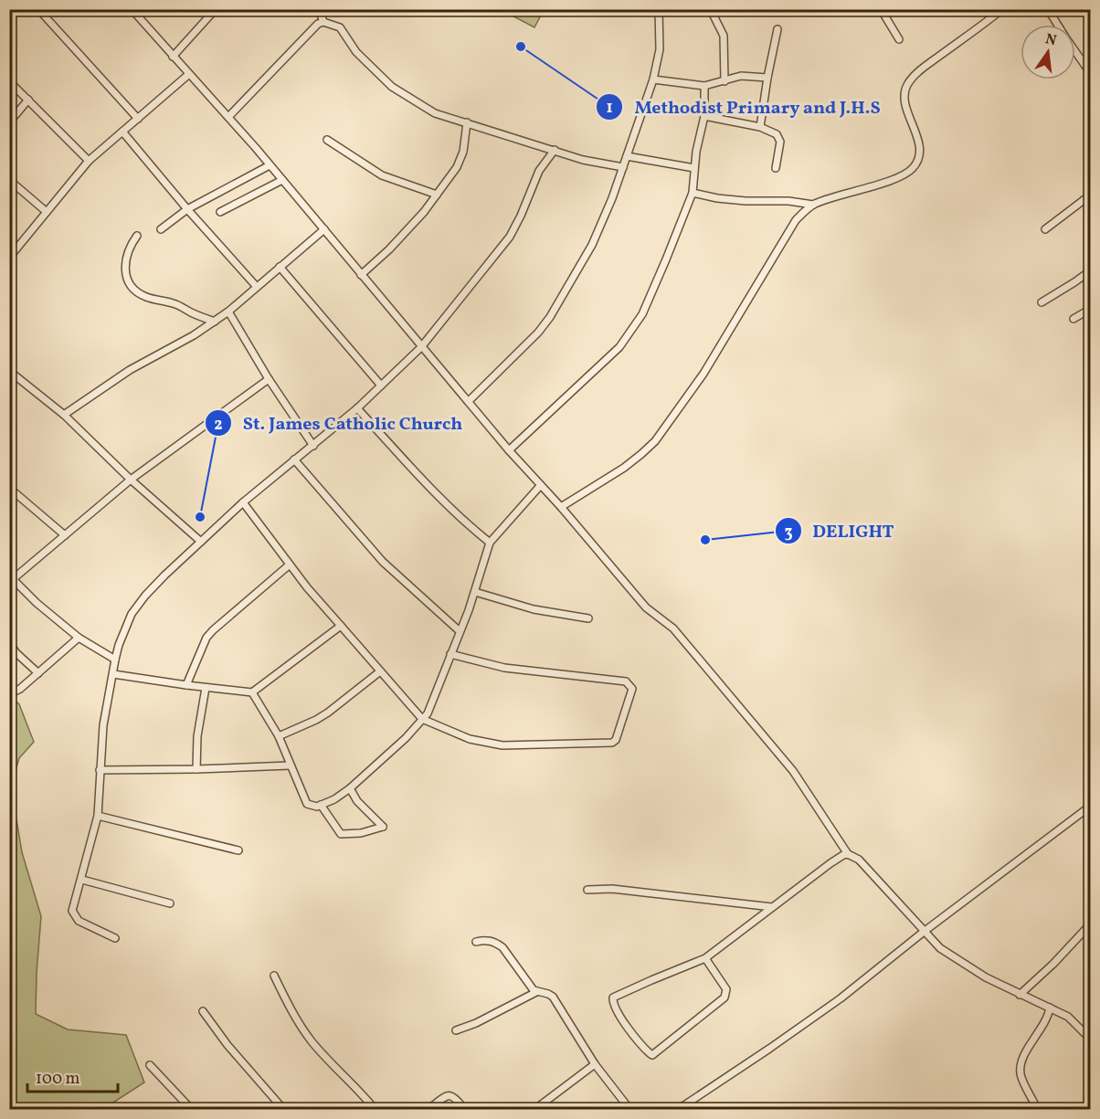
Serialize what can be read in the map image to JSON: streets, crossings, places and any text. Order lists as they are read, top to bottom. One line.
{"places":["Methodist Primary and J.H.S","St. James Catholic Church","DELIGHT"],"scale_bar":"100 m","north":"top"}
